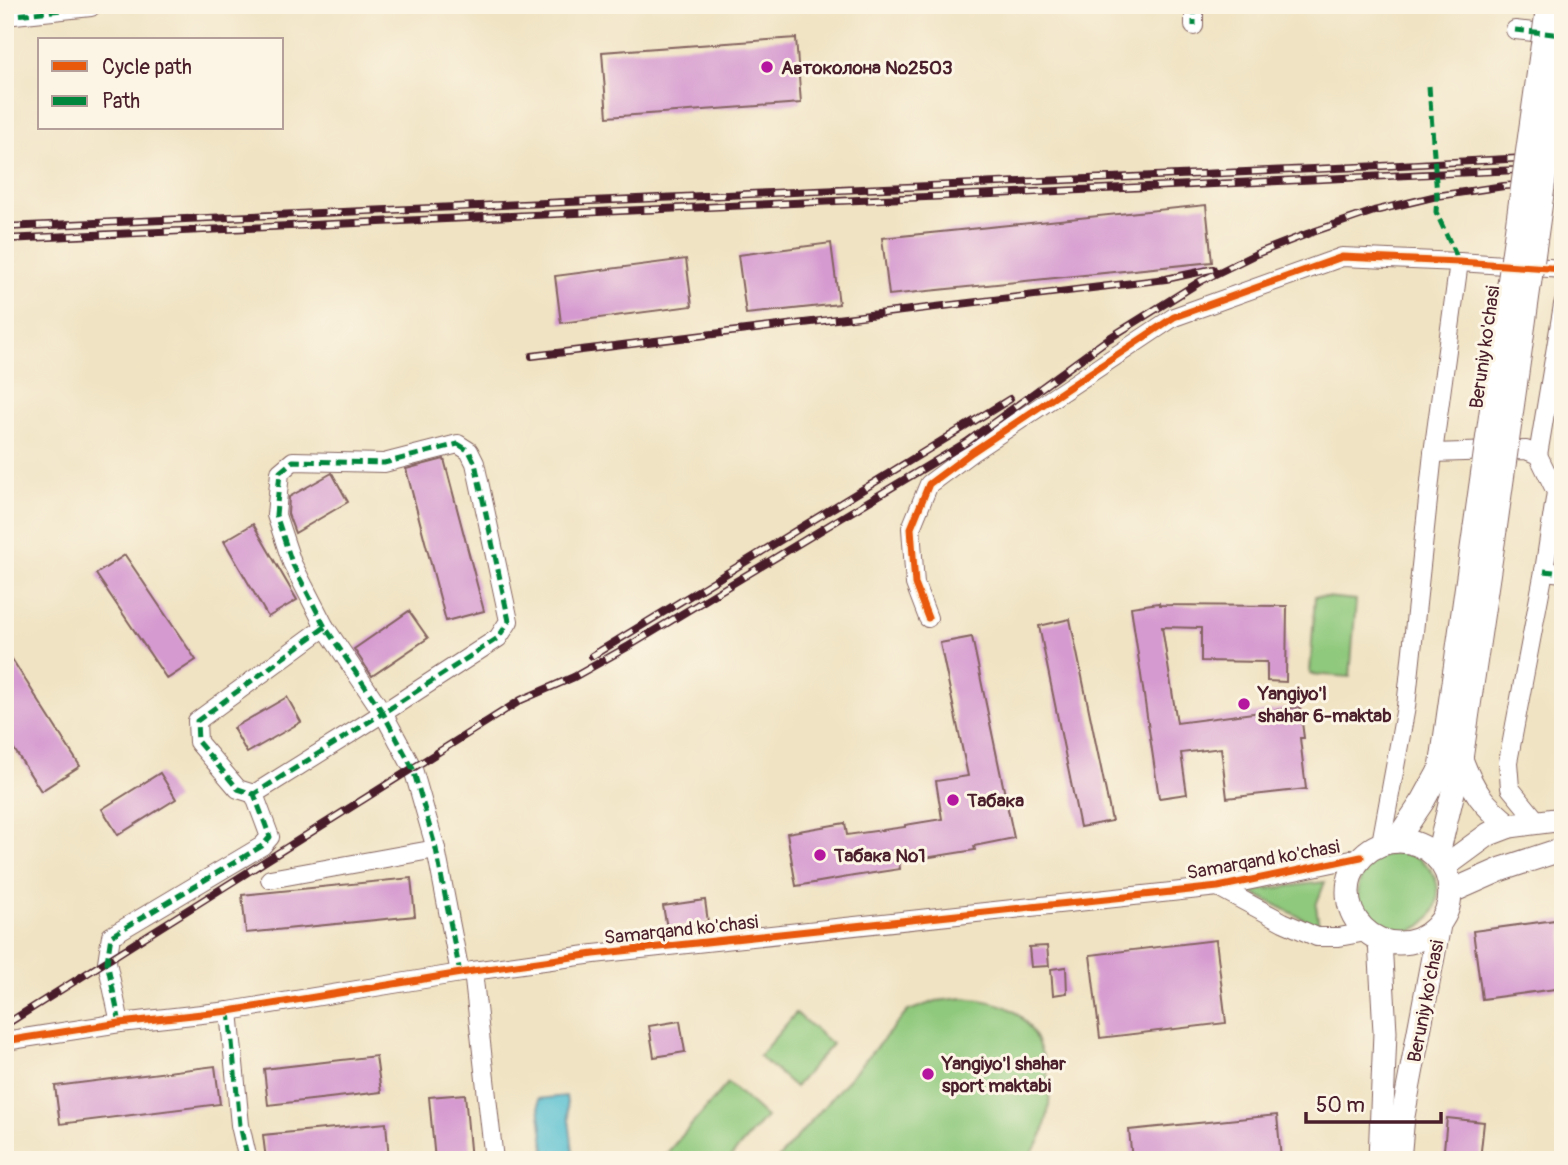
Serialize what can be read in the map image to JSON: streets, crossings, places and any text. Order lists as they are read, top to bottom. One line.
{"streets":{"main road":["Beruniy ko'chasi"],"street":["Samarqand ko'chasi"]},"crossings":[["Beruniy ko'chasi","Samarqand ko'chasi"]],"places":["Автоколона №2503","Yangiyo'l shahar 6-maktab","Табака","Табака №1","Yangiyo'l shahar sport maktabi"],"legend":["Cycle path","Path"],"scale_bar":"50 m"}
